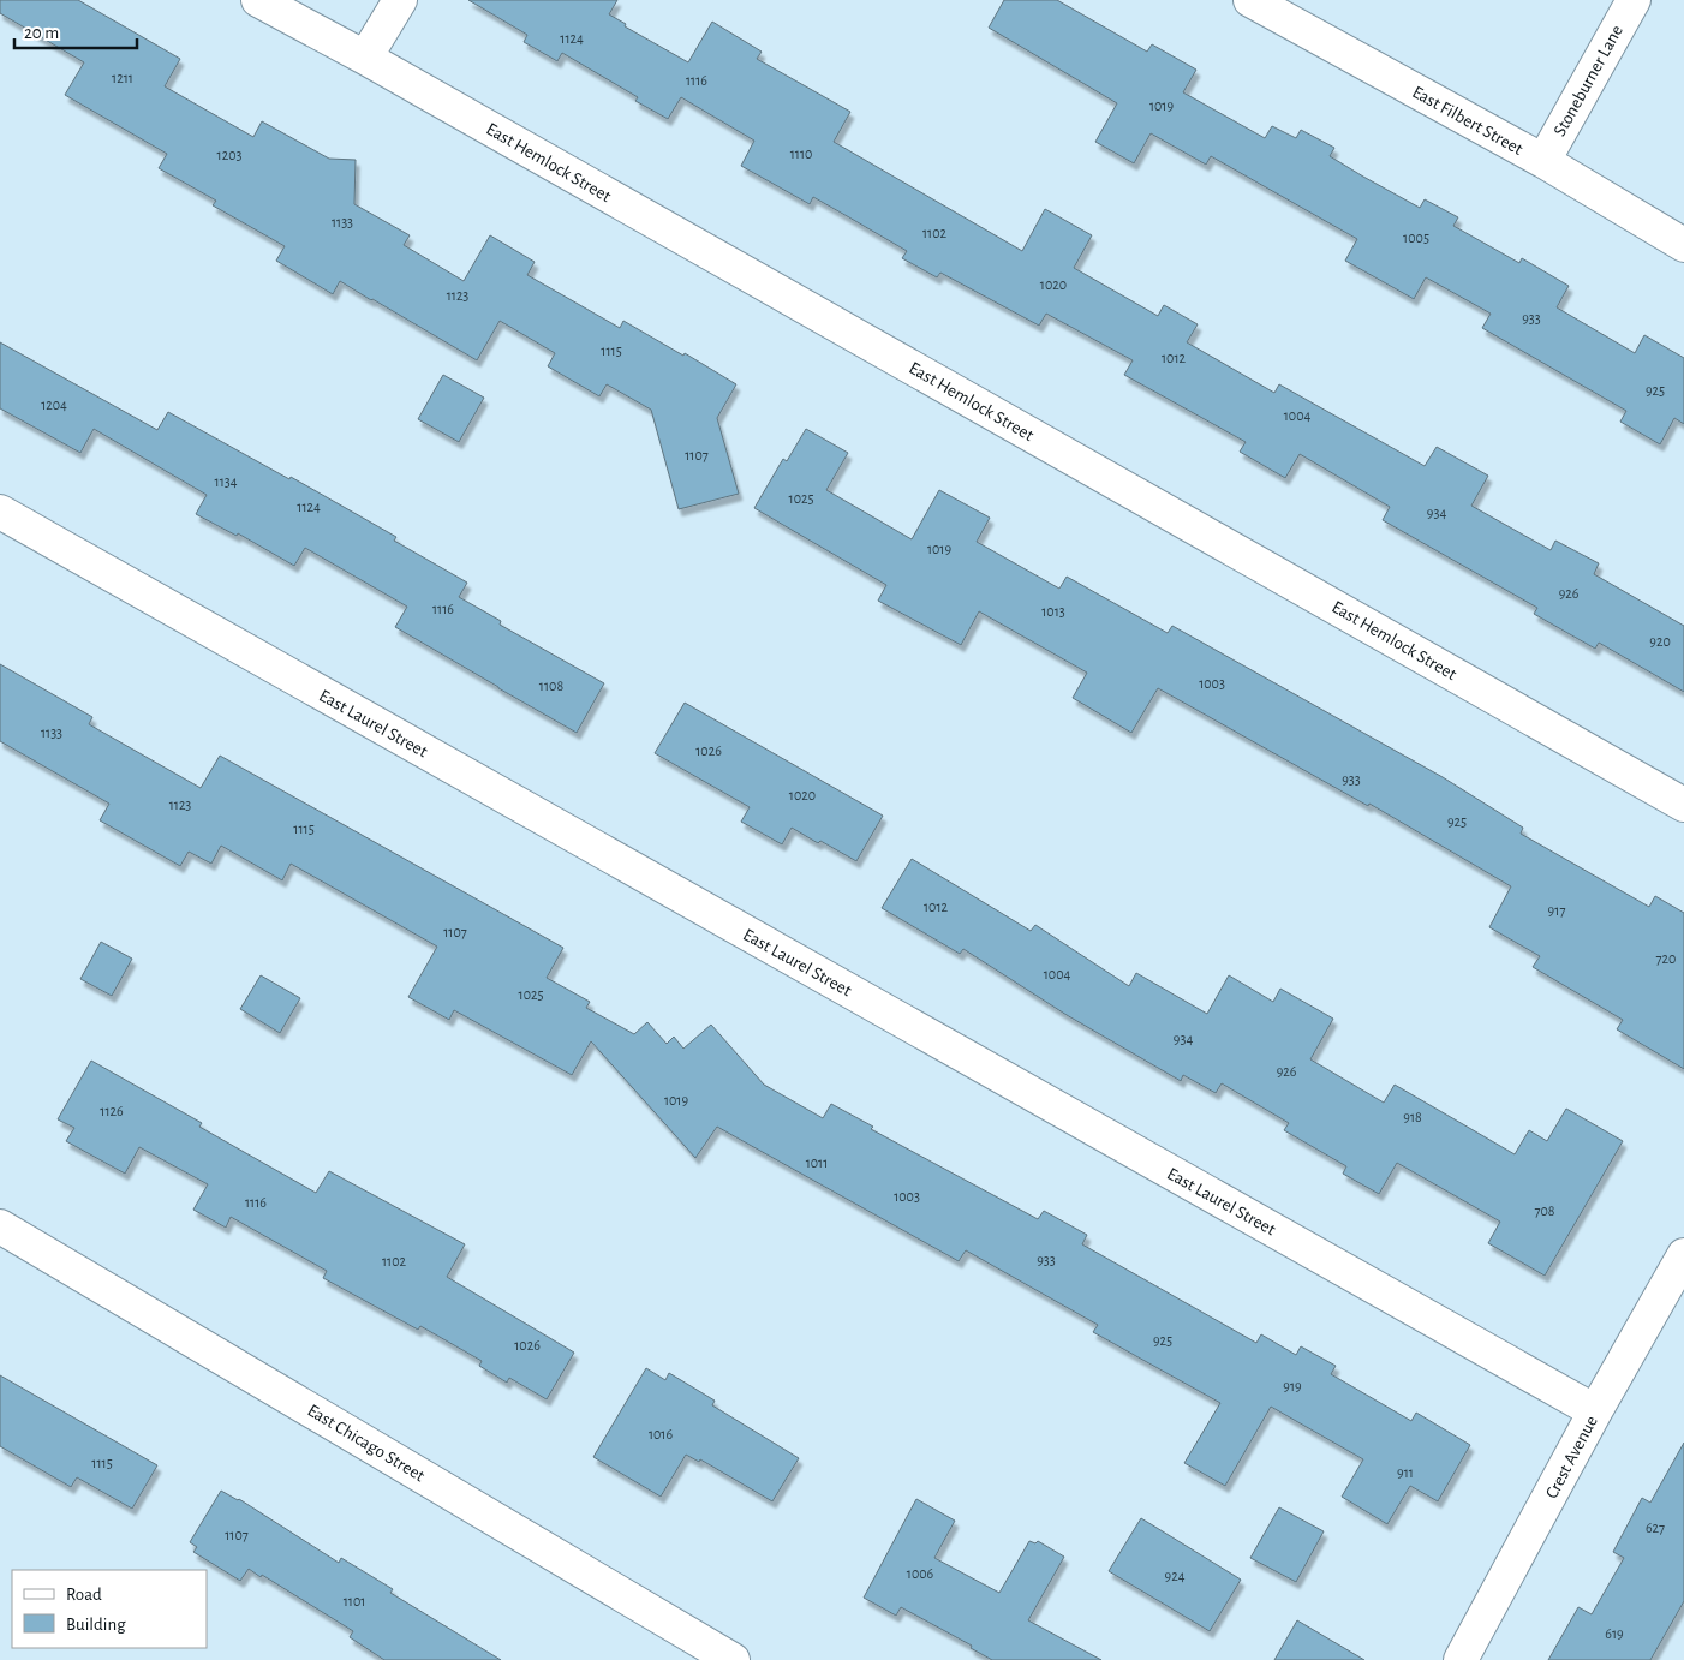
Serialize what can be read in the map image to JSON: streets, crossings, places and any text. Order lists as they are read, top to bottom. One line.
{"streets":{"street":["Stoneburner Lane","East Filbert Street","East Hemlock Street","East Laurel Street","East Chicago Street","Crest Avenue"]},"crossings":[["Stoneburner Lane","East Filbert Street"],["East Laurel Street","Crest Avenue"]],"house_numbers":["1124","1211","1116","1019","1110","1203","1133","1102","1005","1020","1123","933","1115","1012","925","1204","1004","1107","1134","1025","1124","934","1019","926","1116","1013","920","1003","1108","1133","1026","933","1020","1123","925","1115","1012","917","1107","720","1004","1025","934","926","1019","1126","918","1011","1003","1116","708","933","1102","925","1026","919","1016","1115","911","627","1107","1006","924","1101","619"],"legend":["Road","Building"],"scale_bar":"20 m"}
